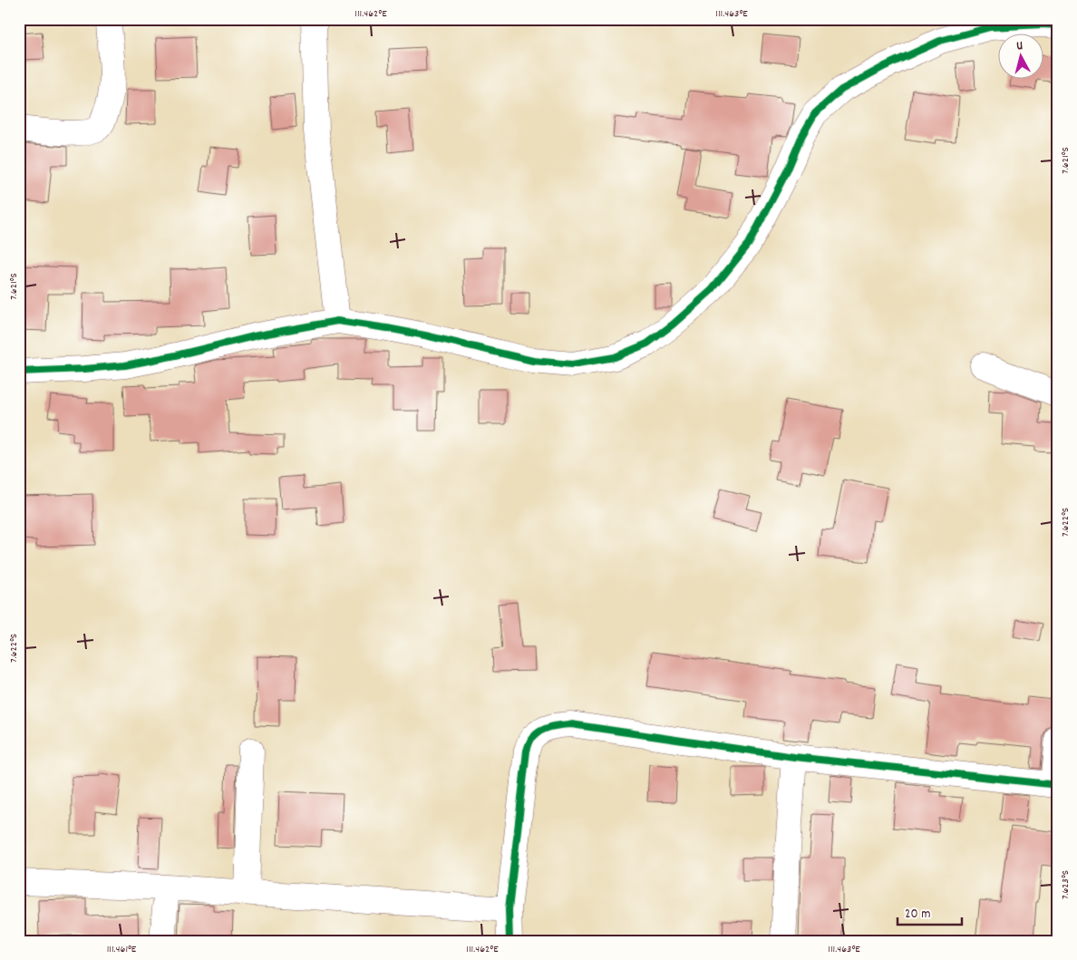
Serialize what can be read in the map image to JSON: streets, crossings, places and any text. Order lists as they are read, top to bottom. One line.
{"scale_bar":"20 m","north":"top","coordinates":["111.462°E","111.463°E","7.621°S","7.622°S","7.623°S","111.461°E"]}
